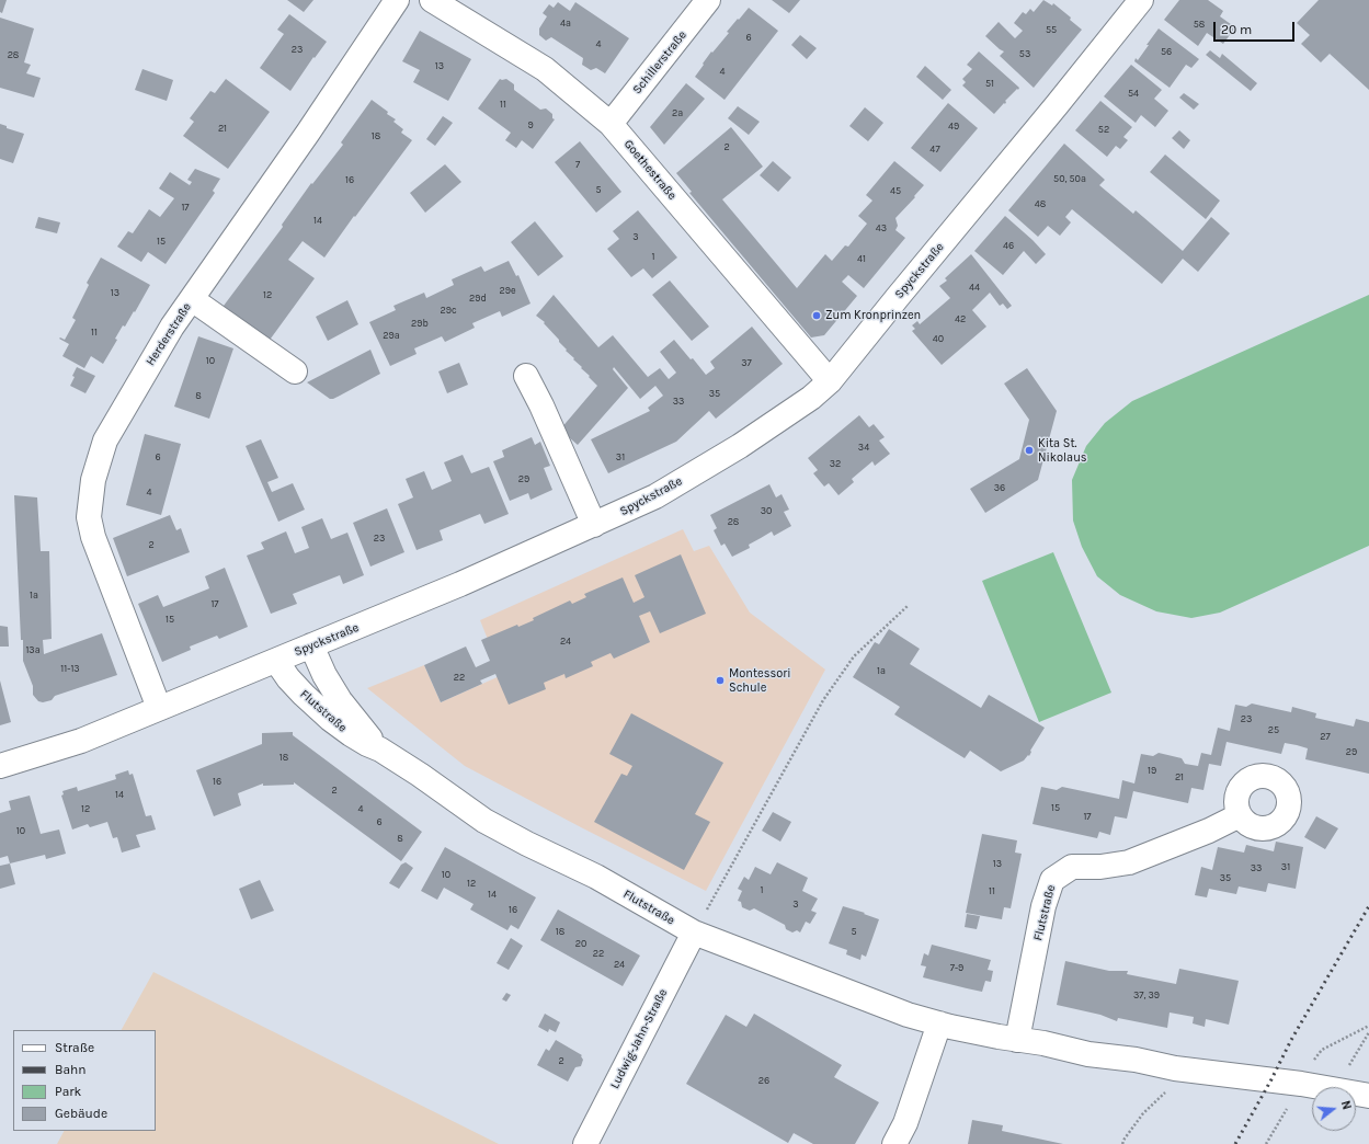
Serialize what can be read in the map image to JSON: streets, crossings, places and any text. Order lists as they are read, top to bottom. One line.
{"streets":{"street":["Schillerstraße","Goethestraße","Spyckstraße","Herderstraße","Flutstraße","Ludwig-Jahn-Straße"]},"crossings":[["Schillerstraße","Goethestraße"],["Goethestraße","Spyckstraße"],["Spyckstraße","Herderstraße"],["Spyckstraße","Flutstraße"],["Flutstraße","Ludwig-Jahn-Straße"]],"places":["Zum Kronprinzen","Kita St. Nikolaus","Montessori Schule"],"house_numbers":["4a","58","55","6","4","23","56","53","28","13","4","51","54","11","2a","9","49","21","52","18","2","47","7","50, 50a","16","5","45","48","17","14","43","3","15","46","1","41","44","29e","13","12","29d","29c","42","29b","11","29a","40","10","37","35","8","33","34","6","31","32","29","36","4","30","28","23","2","1a","17","15","24","13a","11-13","1a","22","23","25","27","29","18","19","21","16","2","14","15","12","4","17","6","10","8","13","31","33","10","35","12","1","11","14","3","16","18","5","20","22","24","7-9","37, 39","2","26"],"legend":["Straße","Bahn","Park","Gebäude"],"scale_bar":"20 m","north":"right"}
